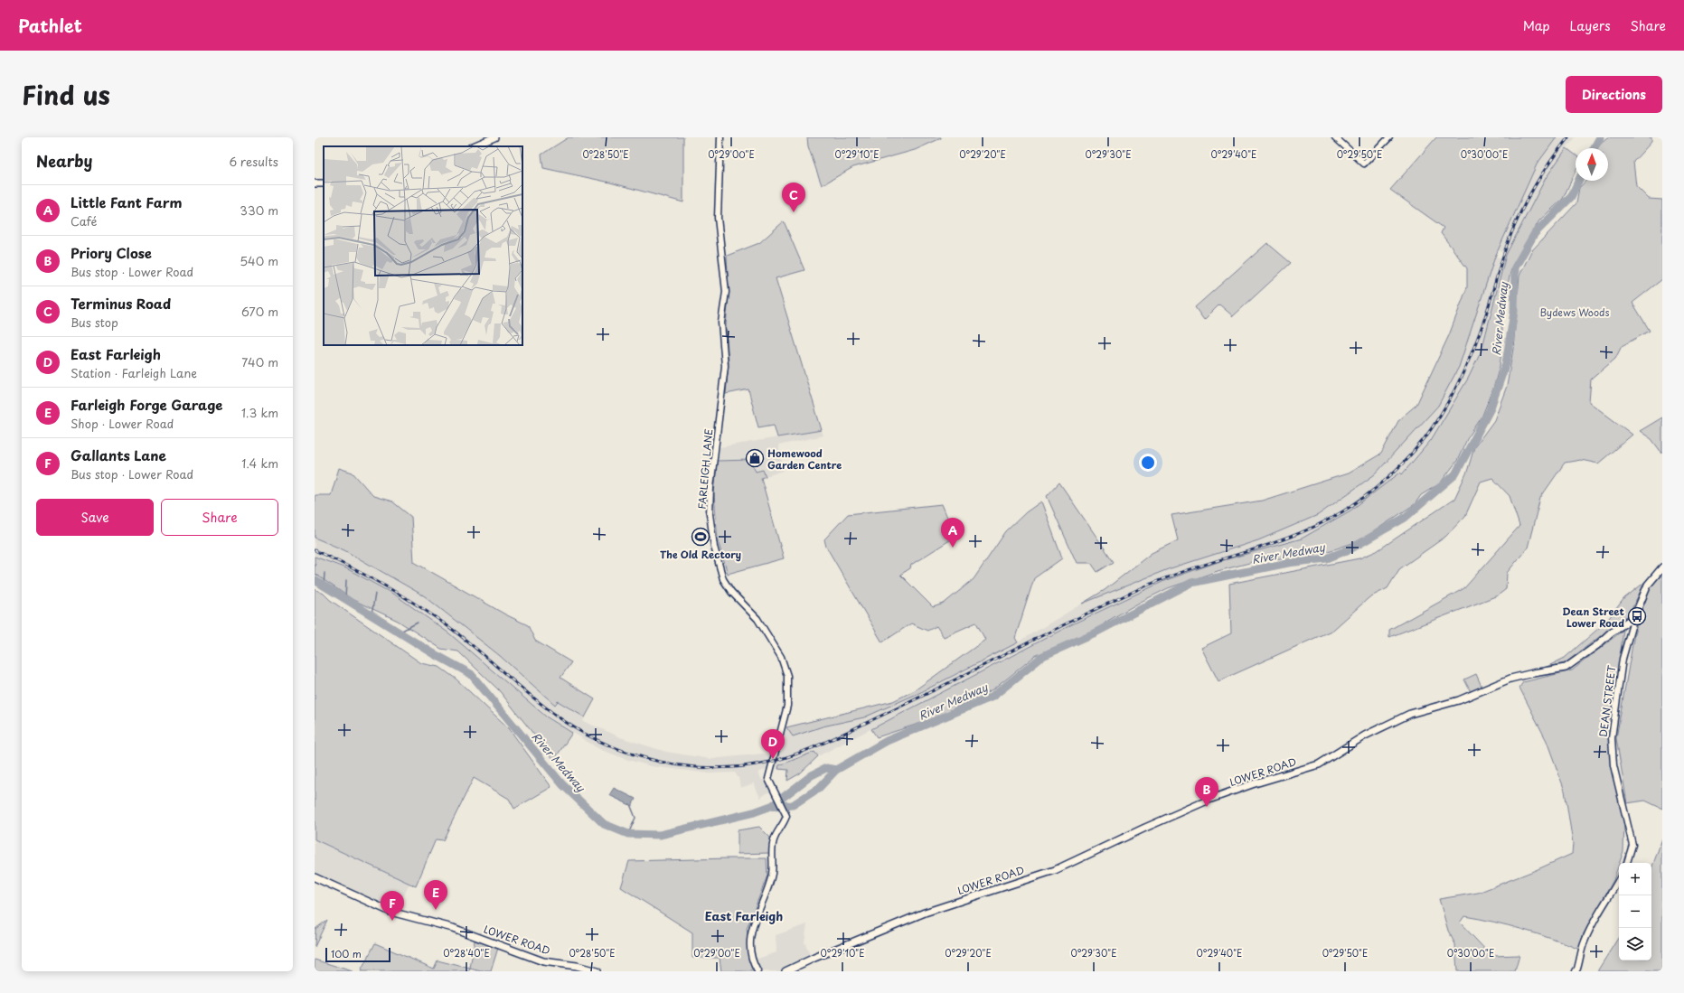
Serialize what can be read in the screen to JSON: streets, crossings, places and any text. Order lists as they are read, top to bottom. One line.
{"streets":{"main road":["DEAN STREET","LOWER ROAD"],"street":["FARLEIGH LANE"]},"crossings":[["DEAN STREET","LOWER ROAD"]],"districts":["East Farleigh"],"water":["River Medway"],"parks":["Bydews Woods"],"places":{"shop":["Homewood Garden Centre"],"sports":["The Old Rectory"],"bus stop":["Dean Street Lower Road"]},"scale_bar":"100 m","north":"top","page":{"header":"Pathlet","nav":["Map","Layers","Share"],"title":"Find us","buttons":["Directions",["Save","Share"]],"heading":["Nearby","6 results"],"pins":["C","A","D","B","E","F"],"list":[{"mark":"A","name":"Little Fant Farm","note":"Café","value":"330 m"},{"mark":"B","name":"Priory Close","note":"Bus stop · Lower Road","value":"540 m"},{"mark":"C","name":"Terminus Road","note":"Bus stop","value":"670 m"},{"mark":"D","name":"East Farleigh","note":"Station · Farleigh Lane","value":"740 m"},{"mark":"E","name":"Farleigh Forge Garage","note":"Shop · Lower Road","value":"1.3 km"},{"mark":"F","name":"Gallants Lane","note":"Bus stop · Lower Road","value":"1.4 km"}],"map_buttons":["+","−"],"scale":"100 m"},"coordinates":["0°28'50\"E","0°29'00\"E","0°29'10\"E","0°29'20\"E","0°29'30\"E","0°29'40\"E","0°29'50\"E","0°30'00\"E","0°28'40\"E"]}
